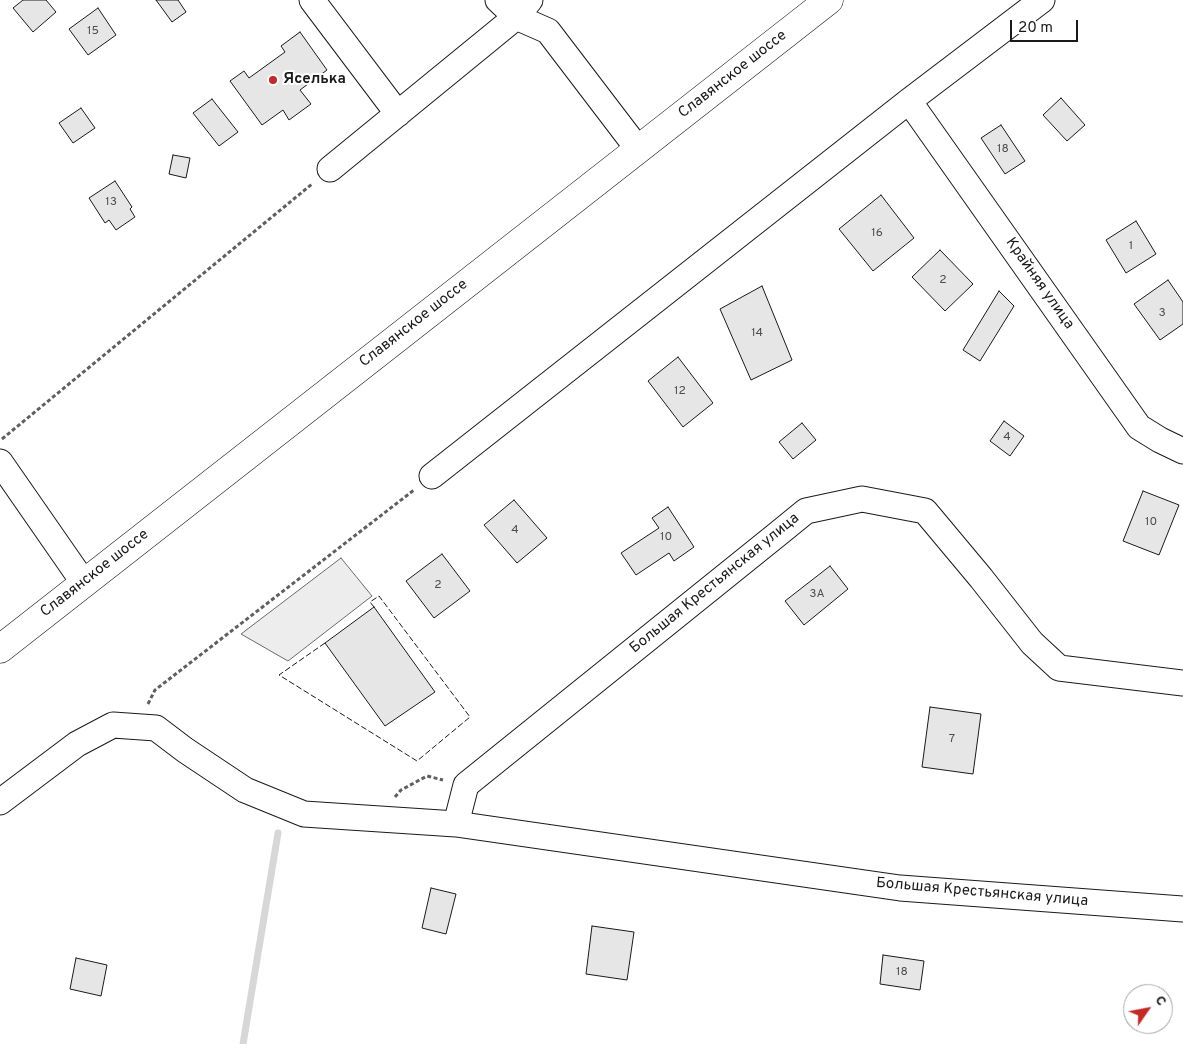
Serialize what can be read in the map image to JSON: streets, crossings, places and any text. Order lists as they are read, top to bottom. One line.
{"streets":{"main road":["Славянское шоссе"],"street":["Крайняя улица","Большая Крестьянская улица"]},"places":["Яселька"],"house_numbers":["15","18","13","16","1","2","3","14","12","4","10","4","10","2","3А","7","18"],"scale_bar":"20 m","north":"top right"}
